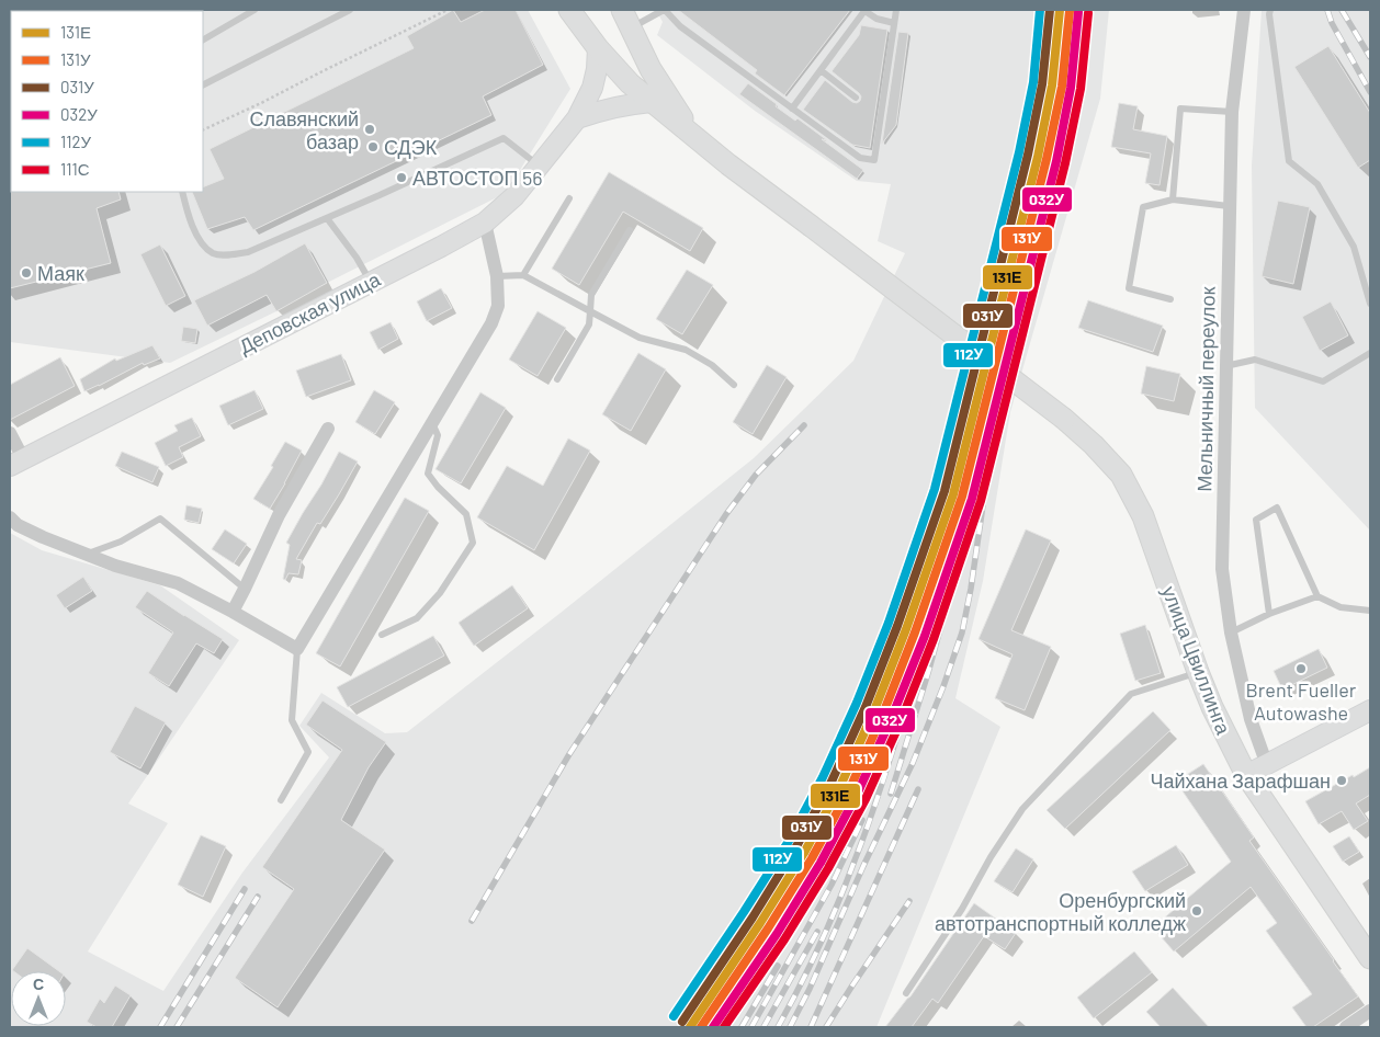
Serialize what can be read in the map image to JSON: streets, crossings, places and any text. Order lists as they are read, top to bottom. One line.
{"streets":{"main road":["улица Цвиллинга"],"street":["Деповская улица","Мельничный переулок"]},"places":["Славянский базар","СДЭК","АВТОСТОП 56","Маяк","Brent Fueller Autowashe","Чайхана Зарафшан","Оренбургский автотранспортный колледж"],"lines":["transit line 131Е","transit line 031У","transit line 112У","transit line 131У","transit line 032У","transit line 111С"],"legend":["131Е","131У","031У","032У","112У","111С"],"north":"top"}
